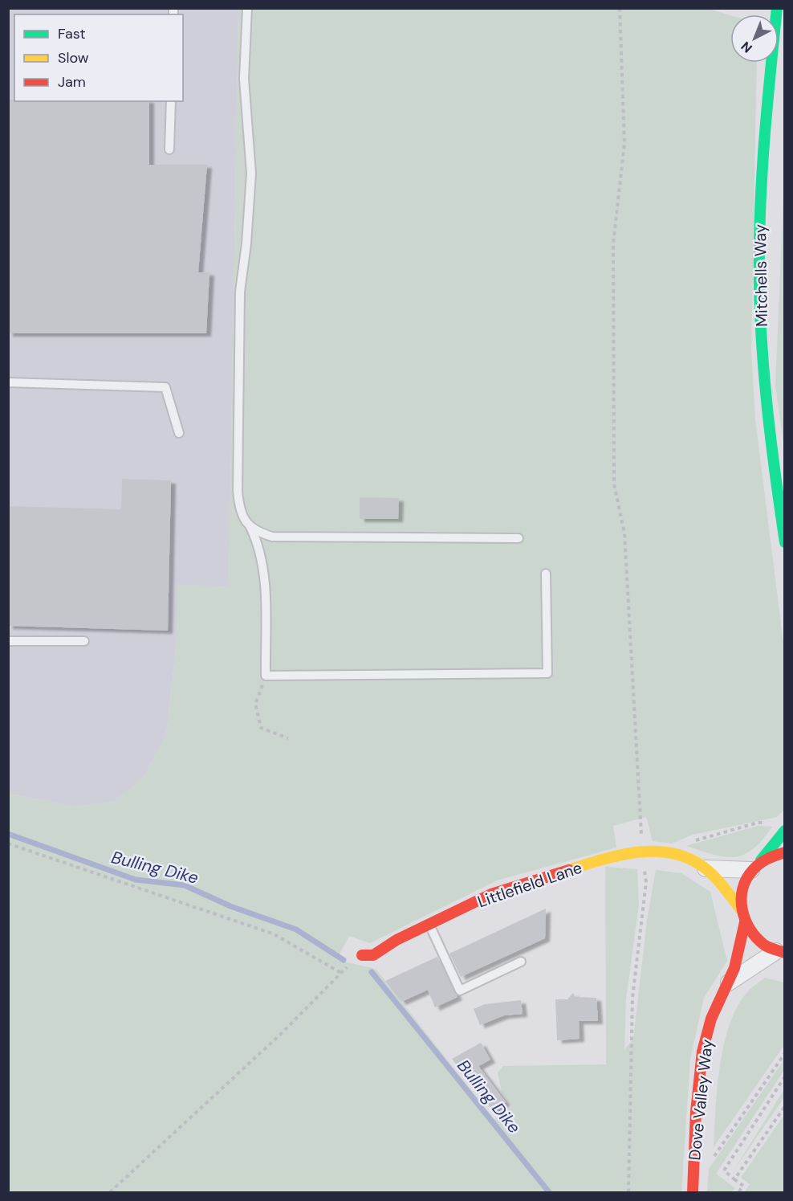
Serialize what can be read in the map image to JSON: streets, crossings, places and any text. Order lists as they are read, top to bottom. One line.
{"streets":{"street":["Mitchells Way","Littlefield Lane","Dove Valley Way"]},"water":["Bulling Dike"],"legend":["Fast","Slow","Jam"],"north":"bottom left"}
